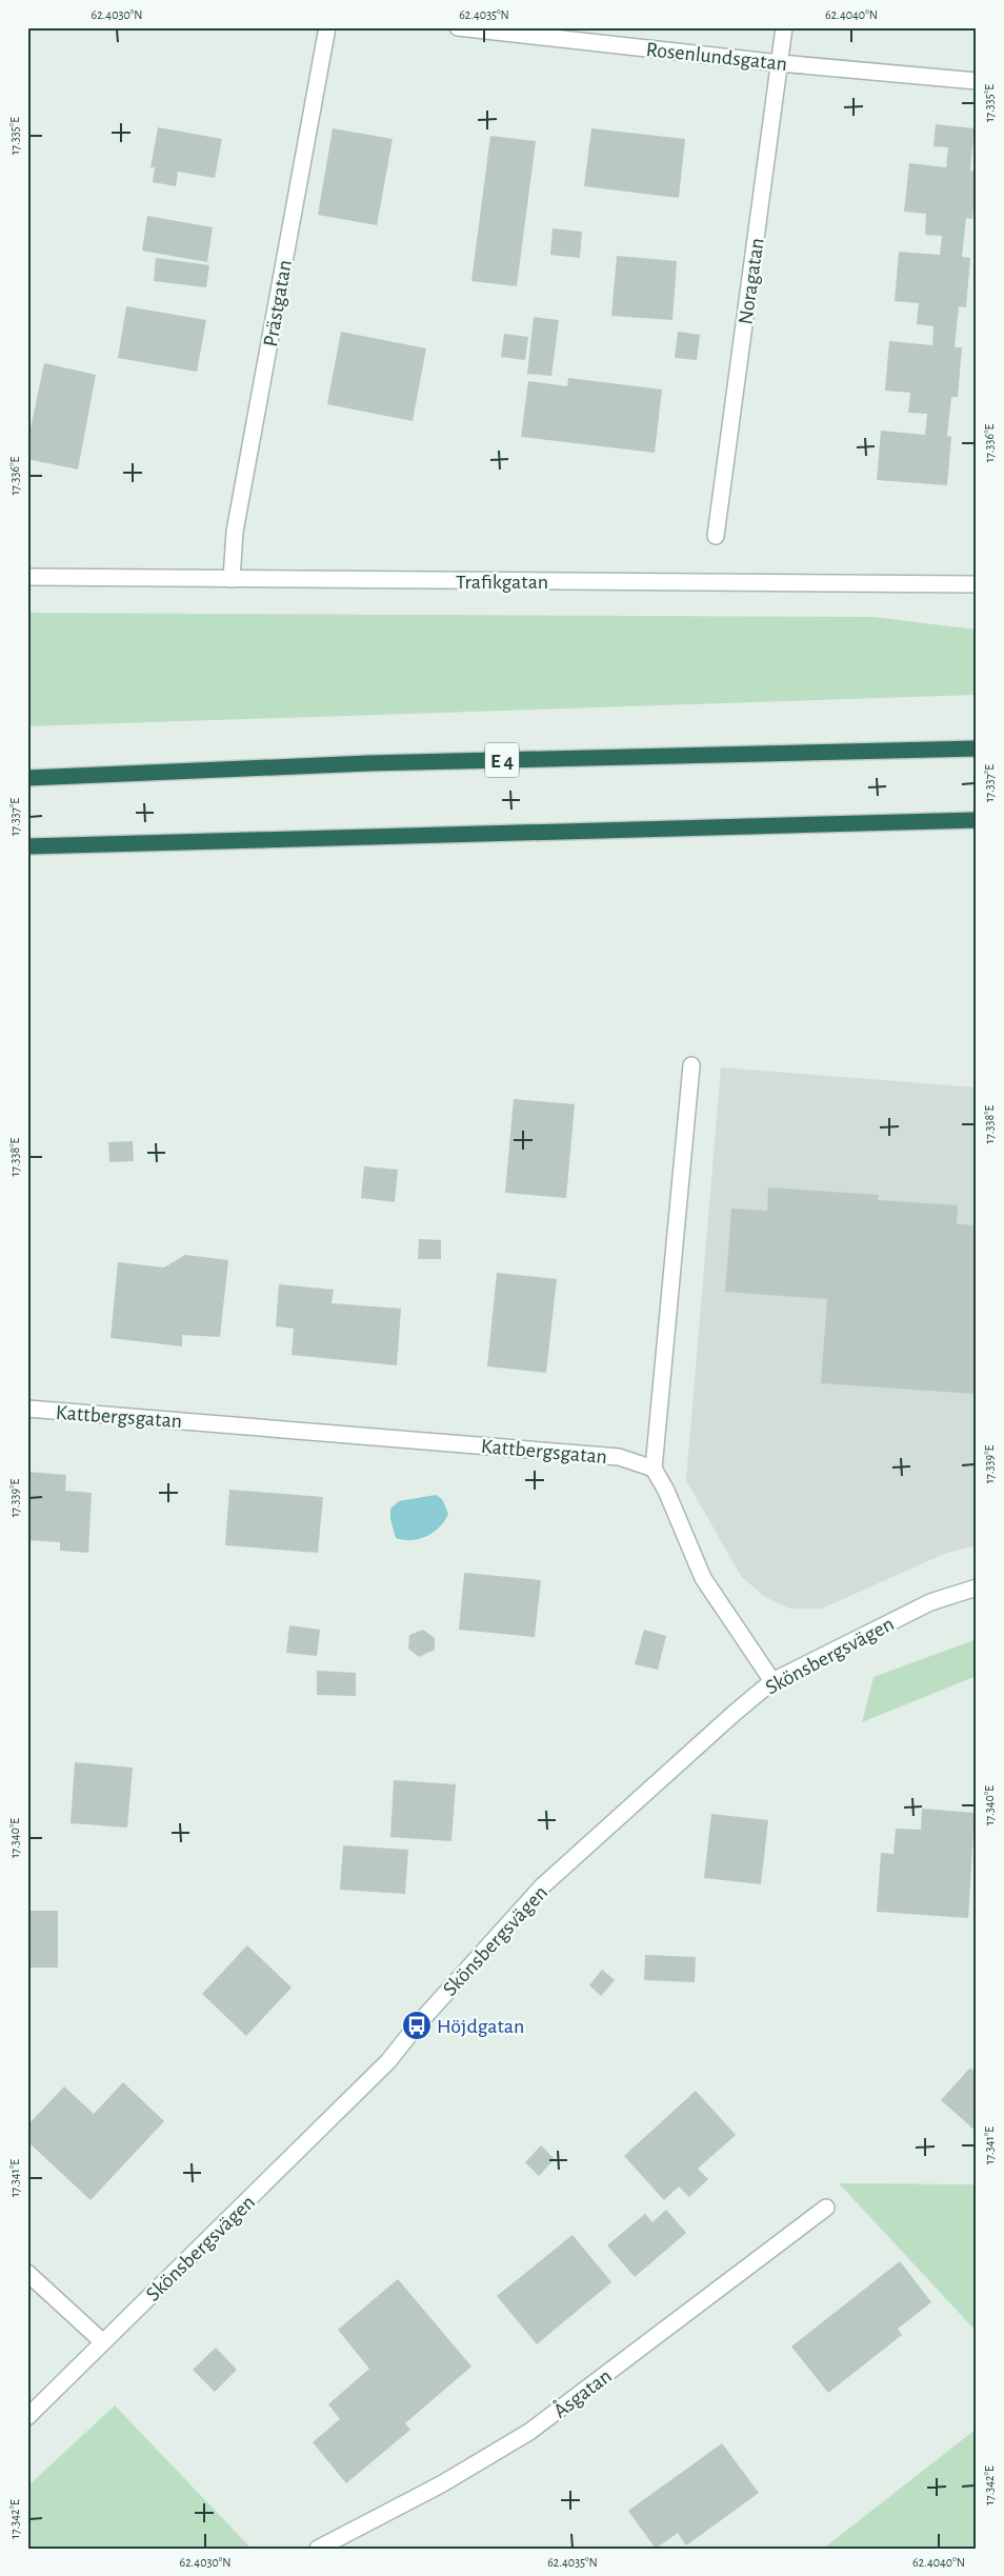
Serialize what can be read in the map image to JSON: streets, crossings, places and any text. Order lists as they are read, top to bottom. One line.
{"streets":{"highway":["E 4"],"street":["Rosenlundsgatan","Noragatan","Prästgatan","Trafikgatan","Kattbergsgatan","Skönsbergsvägen","Åsgatan"]},"crossings":[["Rosenlundsgatan","Noragatan"],["Prästgatan","Trafikgatan"]],"places":{"bus stop":["Höjdgatan"]},"coordinates":["62.4030°N","62.4035°N","62.4040°N","17.335°E","17.336°E","17.337°E","17.338°E","17.339°E","17.340°E","17.341°E","17.342°E"]}
